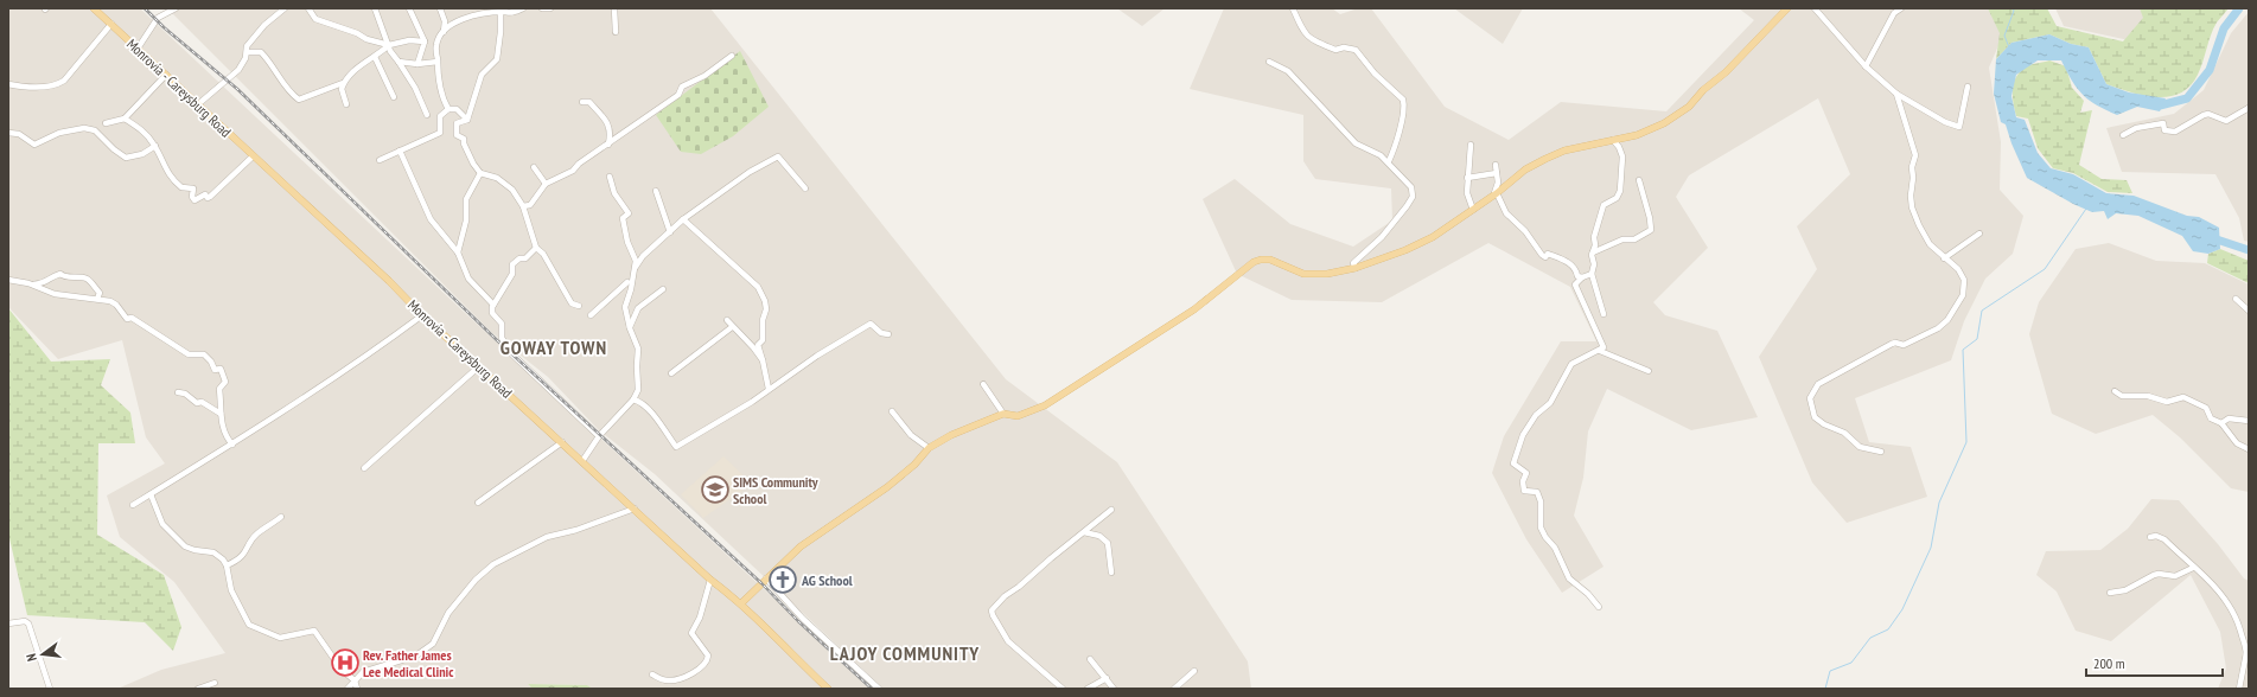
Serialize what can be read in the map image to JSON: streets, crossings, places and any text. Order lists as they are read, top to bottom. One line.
{"streets":{"main road":["Monrovia - Careysburg Road"]},"districts":["GOWAY TOWN","LAJOY COMMUNITY"],"places":{"school or university":["SIMS Community School"],"church":["AG School"],"hospital":["Rev. Father James Lee Medical Clinic"]},"scale_bar":"200 m","north":"left"}
